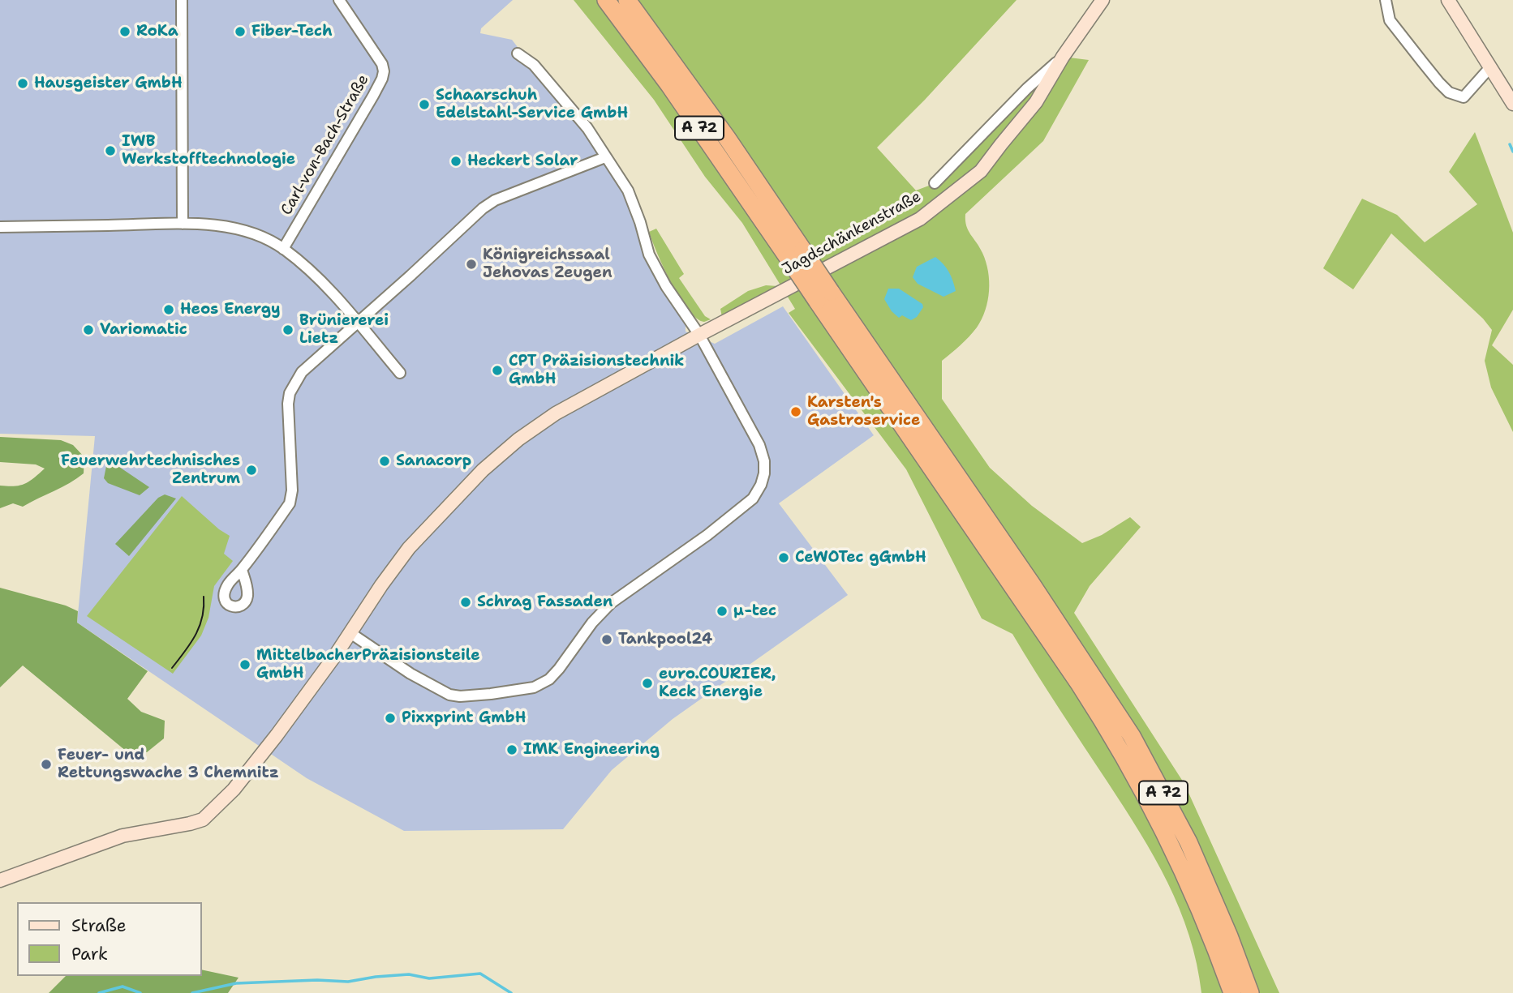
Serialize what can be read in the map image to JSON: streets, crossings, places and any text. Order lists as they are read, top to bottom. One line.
{"streets":{"highway":["A 72"],"main road":["Jagdschänkenstraße"],"street":["Carl-von-Bach-Straße"]},"places":["RoKa","Fiber-Tech","Hausgeister GmbH","Schaarschuh Edelstahl-Service GmbH","IWB Werkstofftechnologie","Heckert Solar","Königreichssaal Jehovas Zeugen","Heos Energy","Variomatic","Brüniererei Lietz","CPT Präzisionstechnik GmbH","Karsten's Gastroservice","Sanacorp","Feuerwehrtechnisches Zentrum","CeWOTec gGmbH","Schrag Fassaden","µ-tec","Tankpool24","MittelbacherPräzisionsteile GmbH","euro.COURIER, Keck Energie","Pixxprint GmbH","IMK Engineering","Feuer- und Rettungswache 3 Chemnitz"],"legend":["Straße","Park"]}
